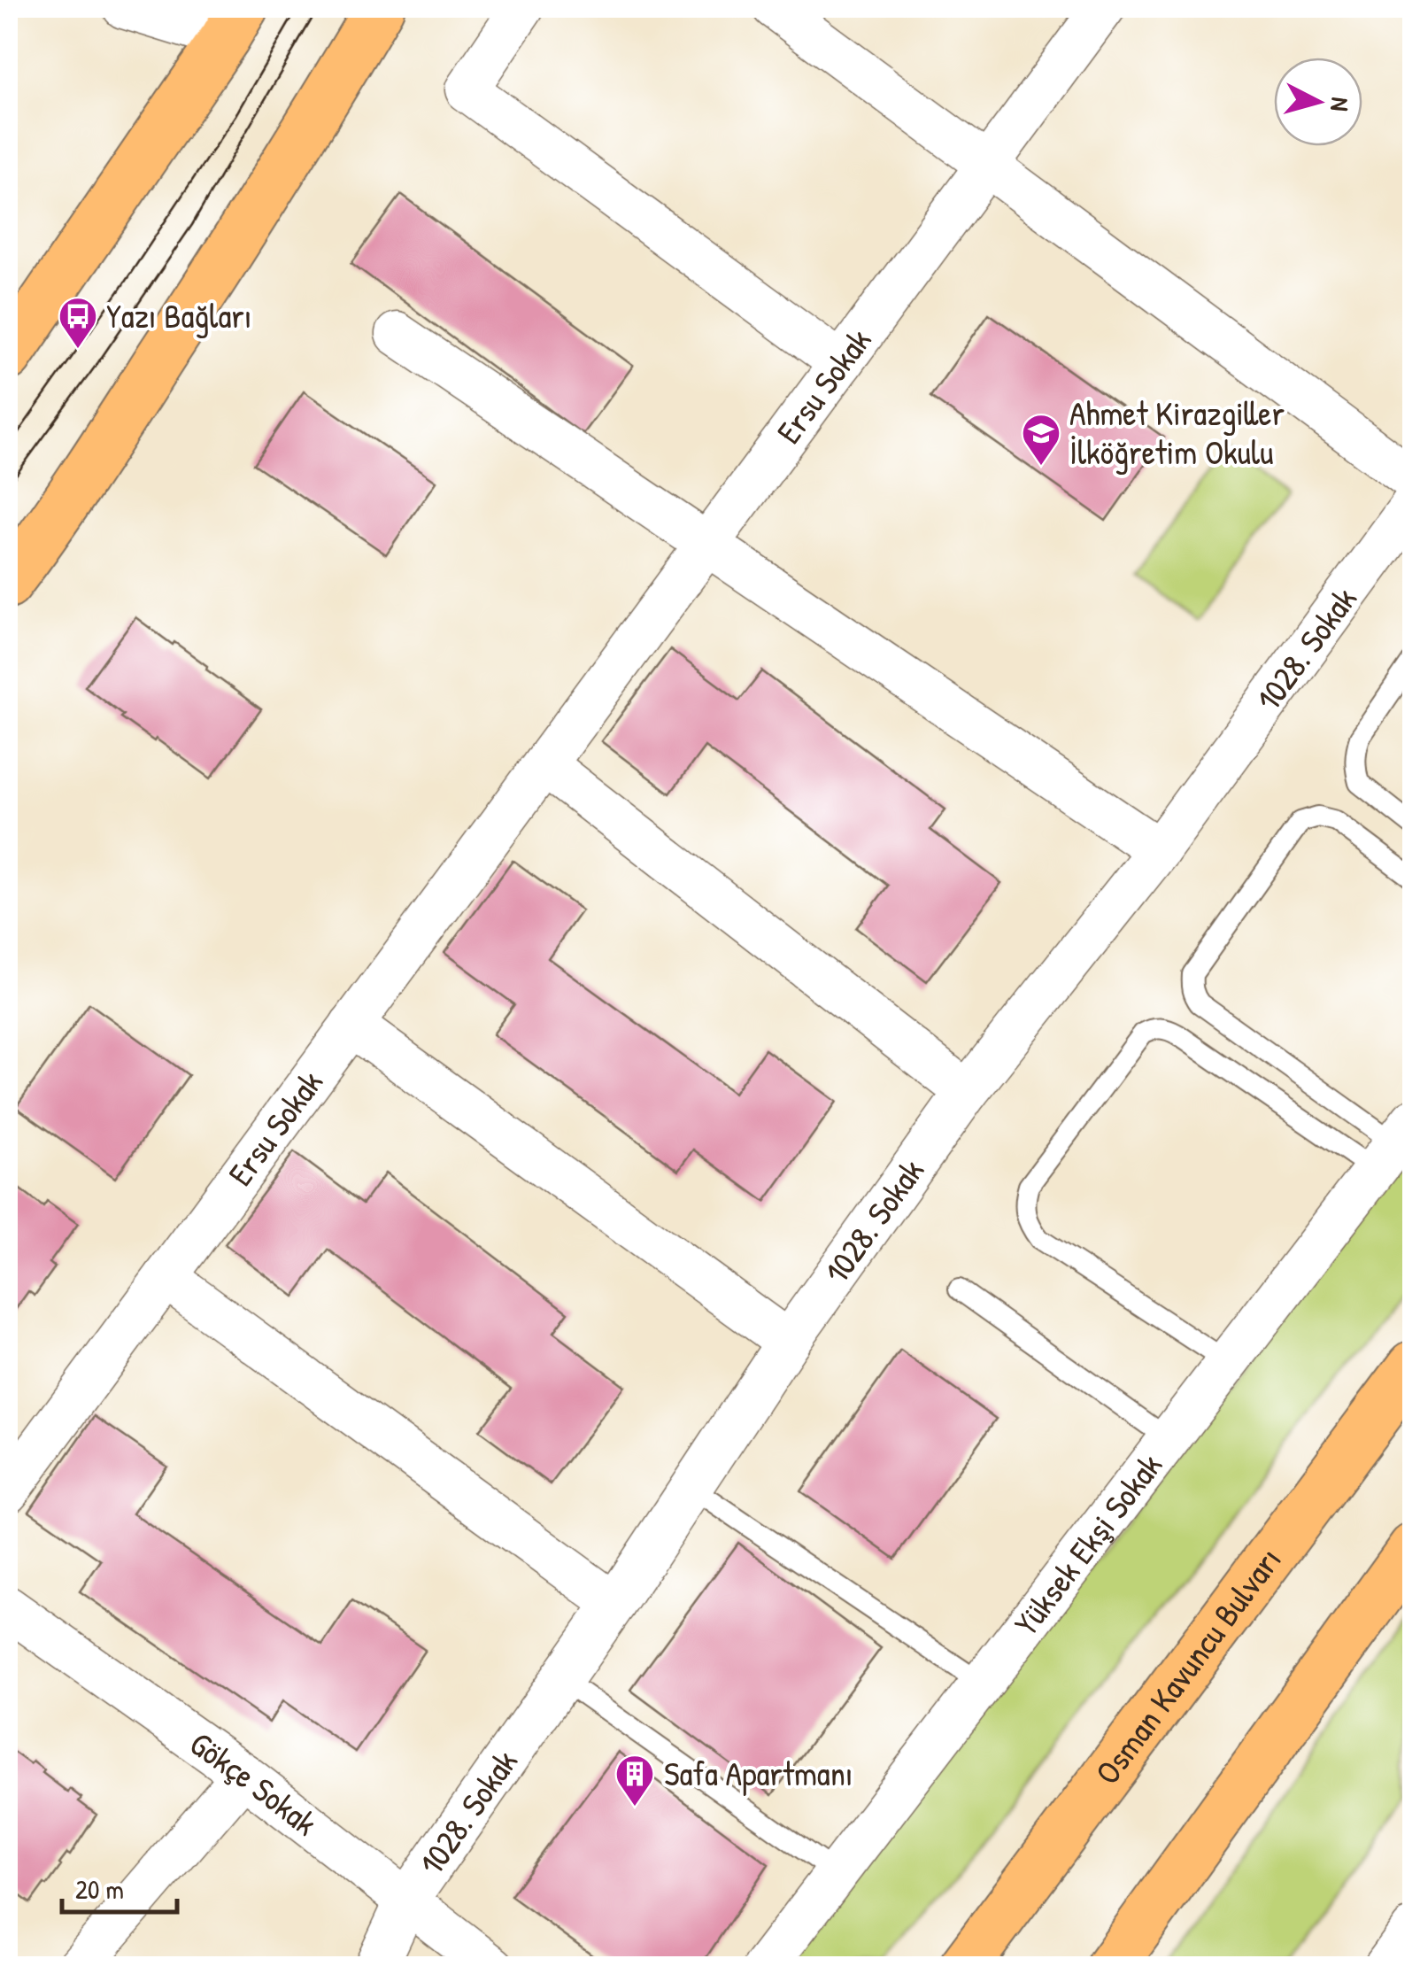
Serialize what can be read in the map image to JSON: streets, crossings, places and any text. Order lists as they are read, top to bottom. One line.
{"streets":{"main road":["Osman Kavuncu Bulvarı"],"street":["Ersu Sokak","1028. Sokak","Yüksek Ekşi Sokak","Gökçe Sokak"]},"crossings":[["1028. Sokak","Gökçe Sokak"]],"places":{"bus stop":["Yazı Bağları"],"school or university":["Ahmet Kirazgiller İlköğretim Okulu"],"building":["Safa Apartmanı"]},"scale_bar":"20 m","north":"right"}
